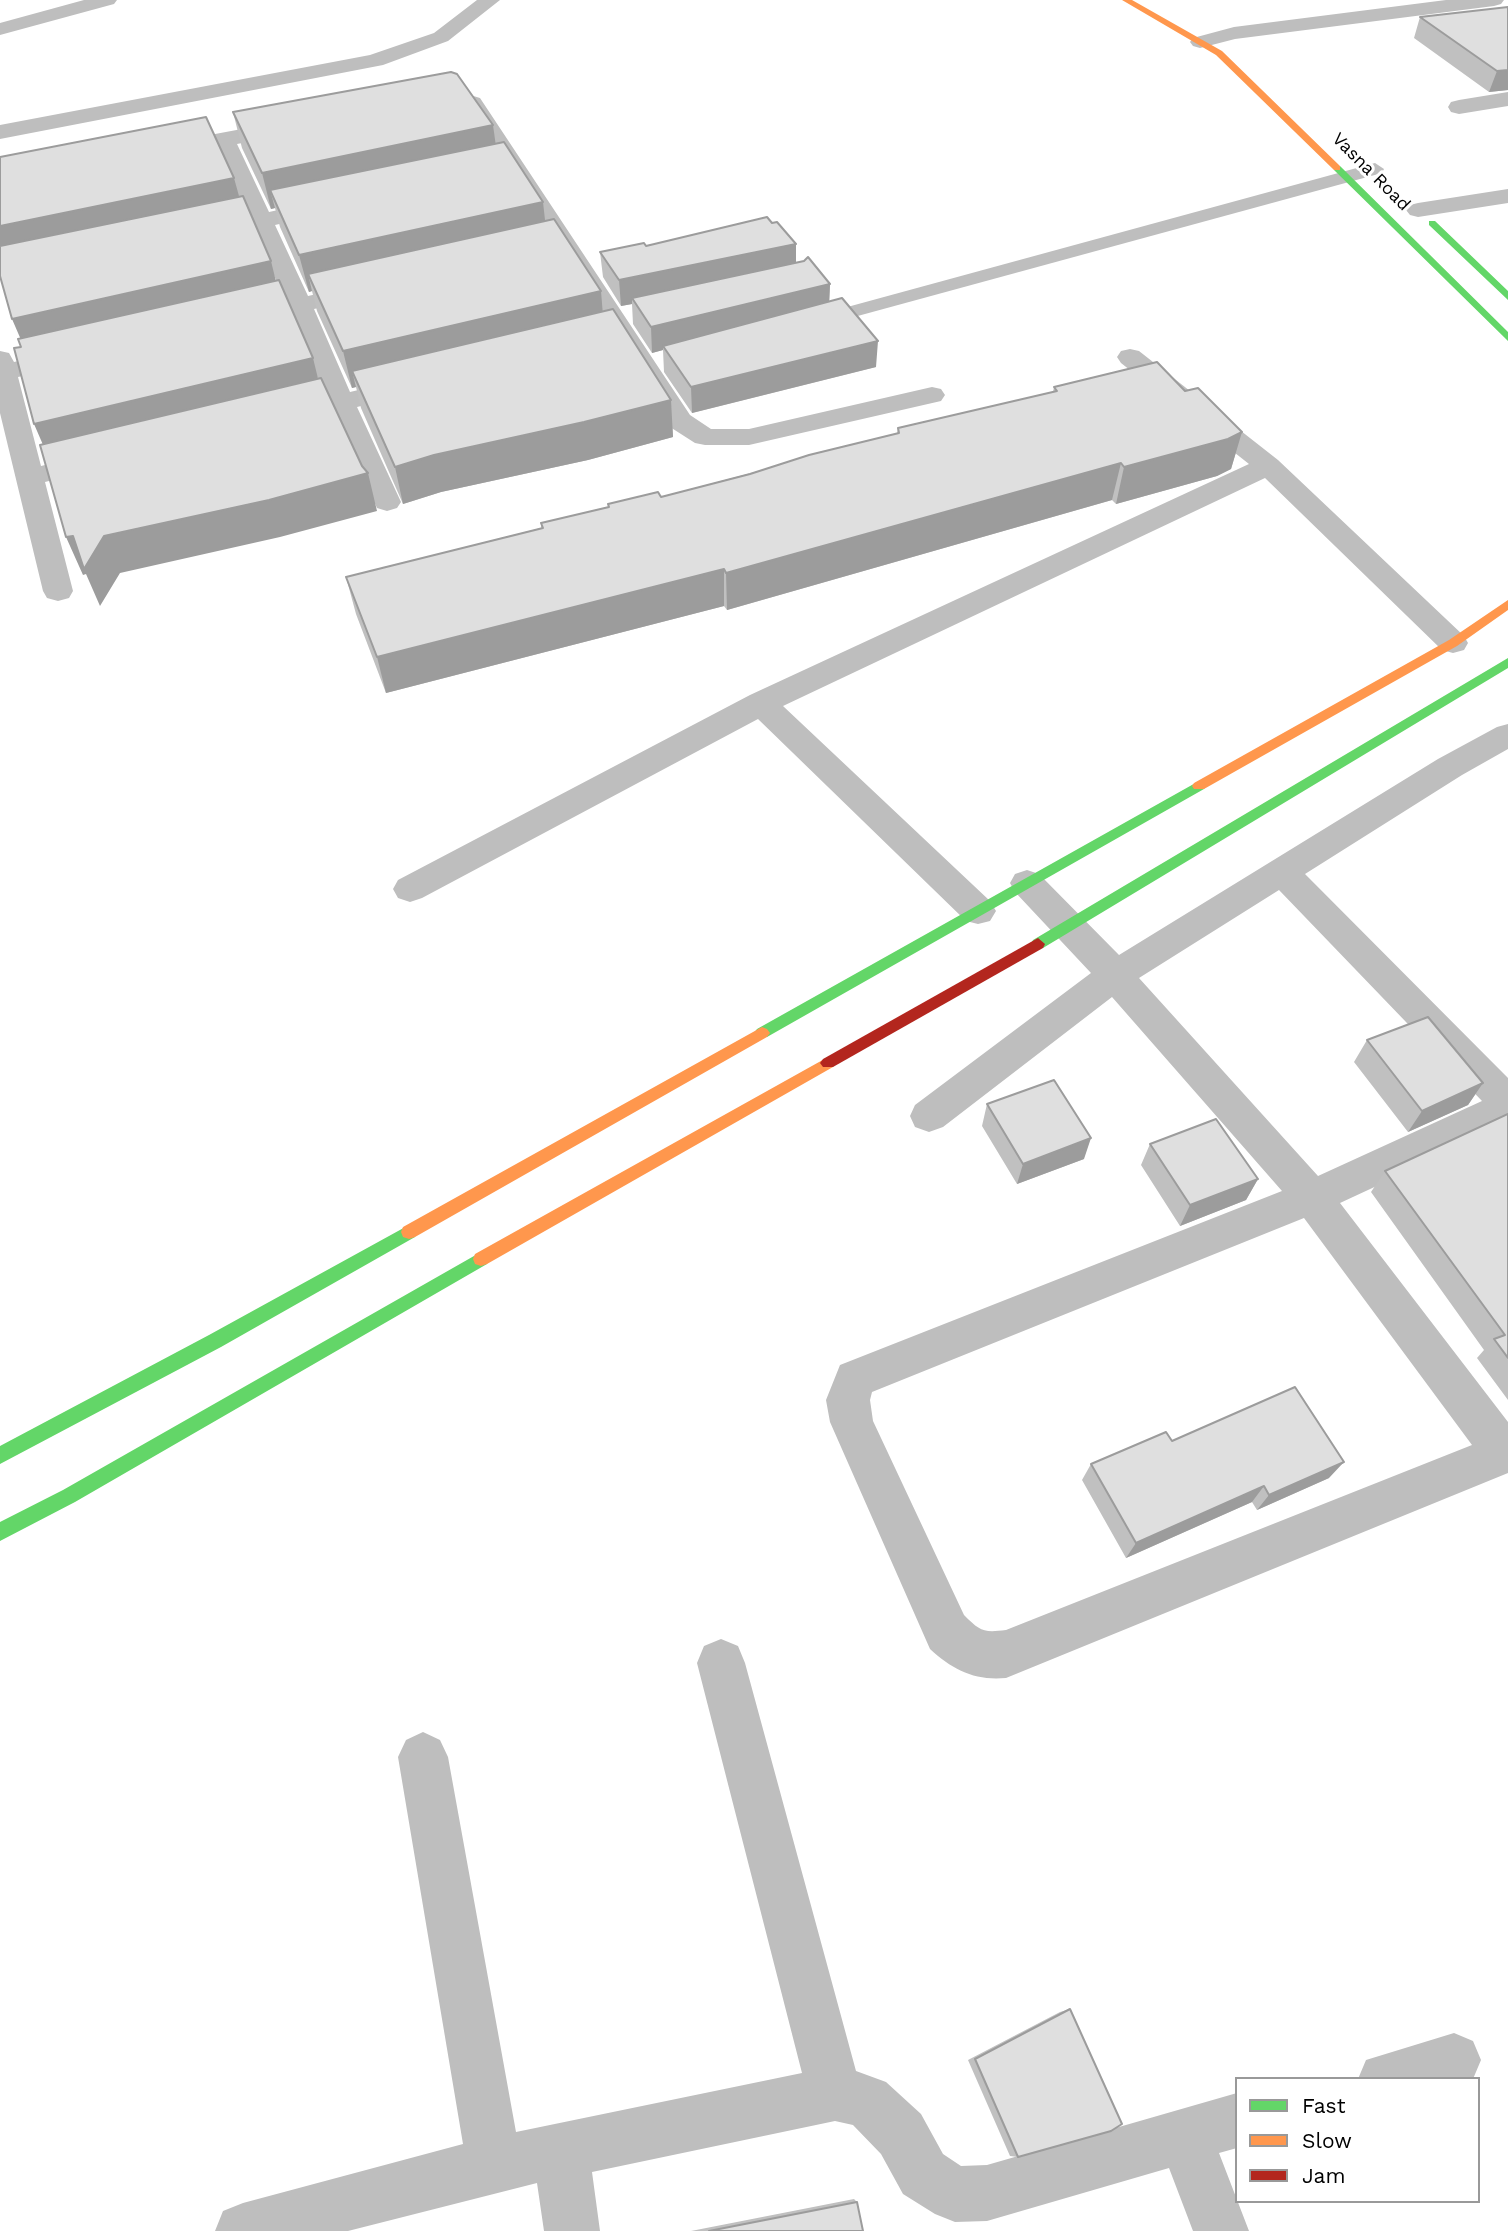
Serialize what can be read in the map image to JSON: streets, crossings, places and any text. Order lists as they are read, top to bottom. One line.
{"streets":{"street":["Vasna Road"]},"legend":["Fast","Slow","Jam"]}
